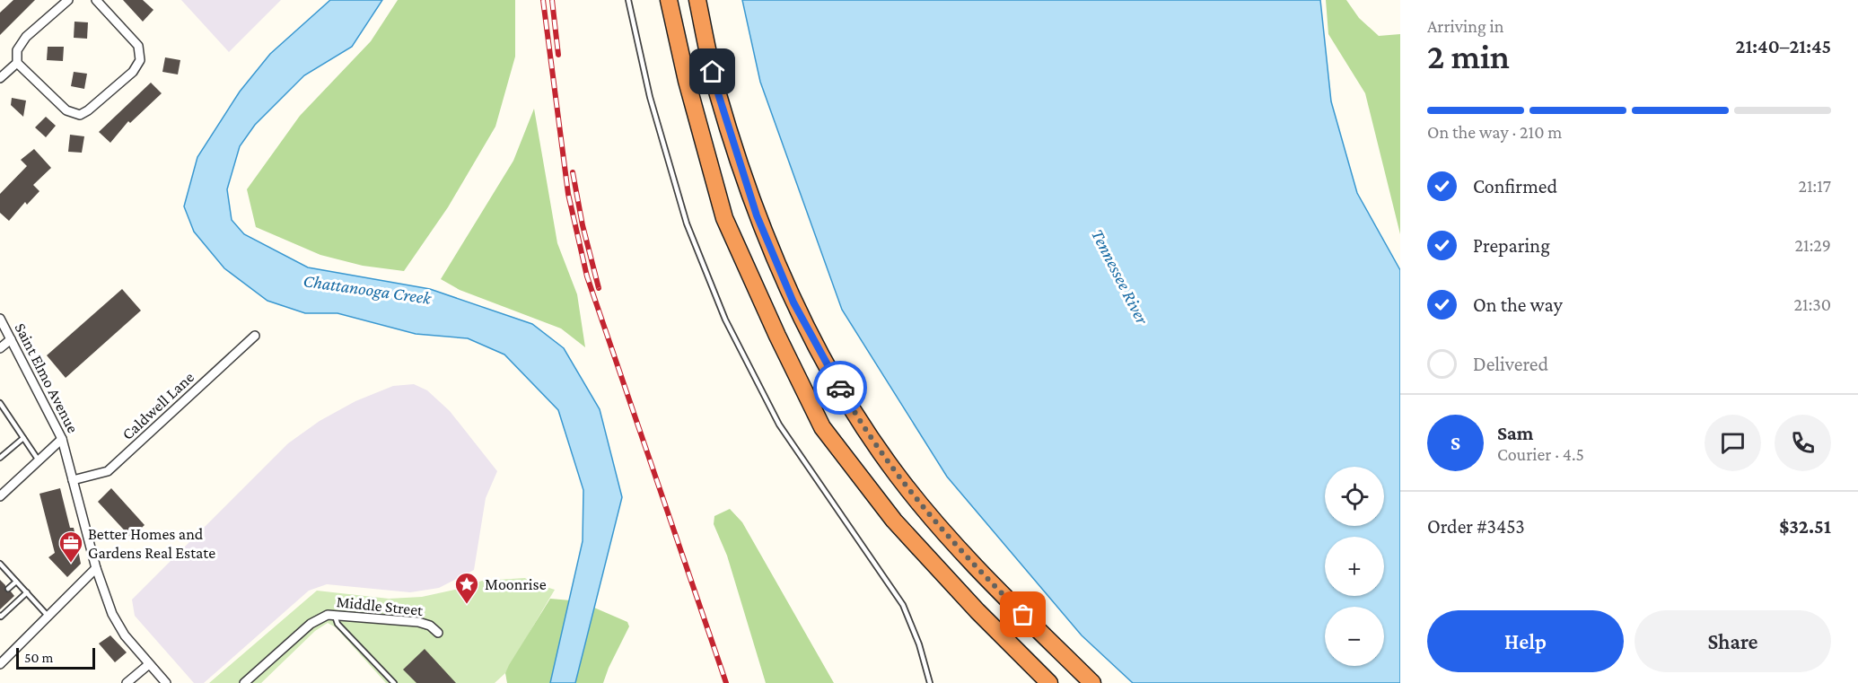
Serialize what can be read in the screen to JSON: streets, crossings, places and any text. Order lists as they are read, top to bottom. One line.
{"streets":{"street":["Saint Elmo Avenue","Caldwell Lane","Middle Street"]},"crossings":[["Saint Elmo Avenue","Caldwell Lane"]],"water":["Tennessee River","Chattanooga Creek"],"places":{"office":["Better Homes and Gardens Real Estate"],"place":["Moonrise"]},"scale_bar":"50 m","page":{"heading":["2 min","Arriving in","21:40–21:45"],"panel":["Sam","Courier · 4.5","Order #3453","$32.51"],"bar":"On the way · 210 m","list":[["Confirmed","21:17"],["Preparing","21:29"],["On the way","21:30"],"Delivered"],"round":"S","map_buttons":["+","−"],"buttons":["Help","Share"],"scale":"50 m"}}
